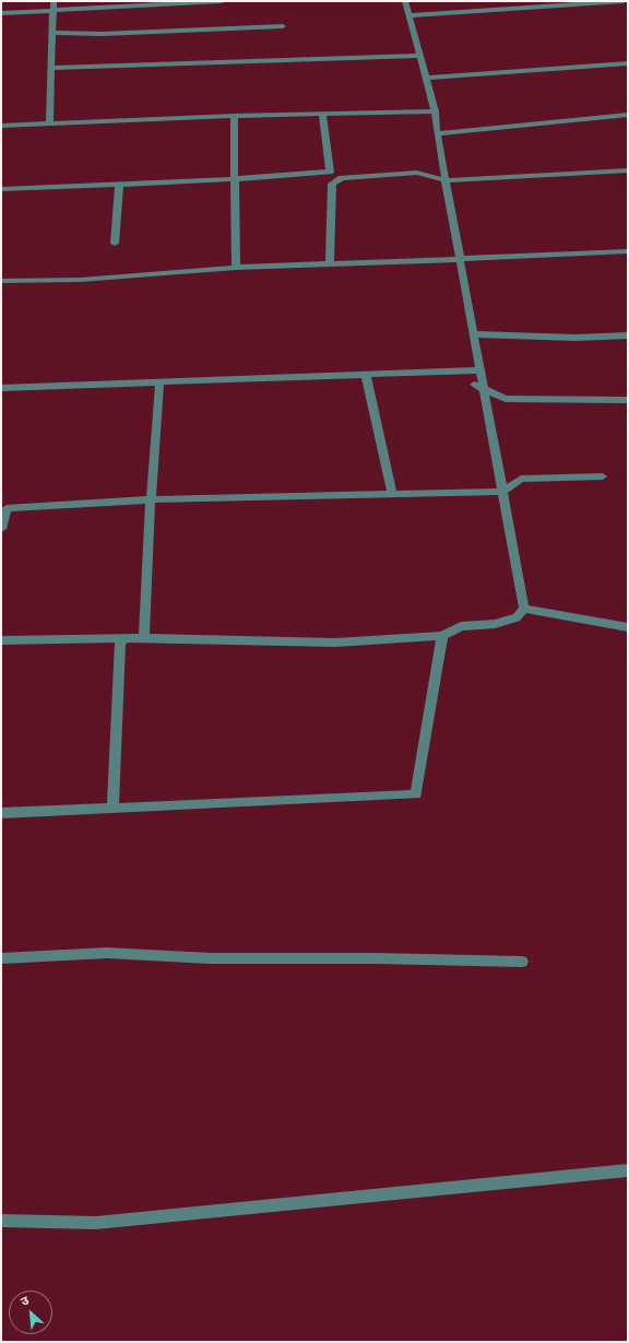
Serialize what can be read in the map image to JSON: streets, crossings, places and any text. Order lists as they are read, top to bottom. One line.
{"north":"top left"}
